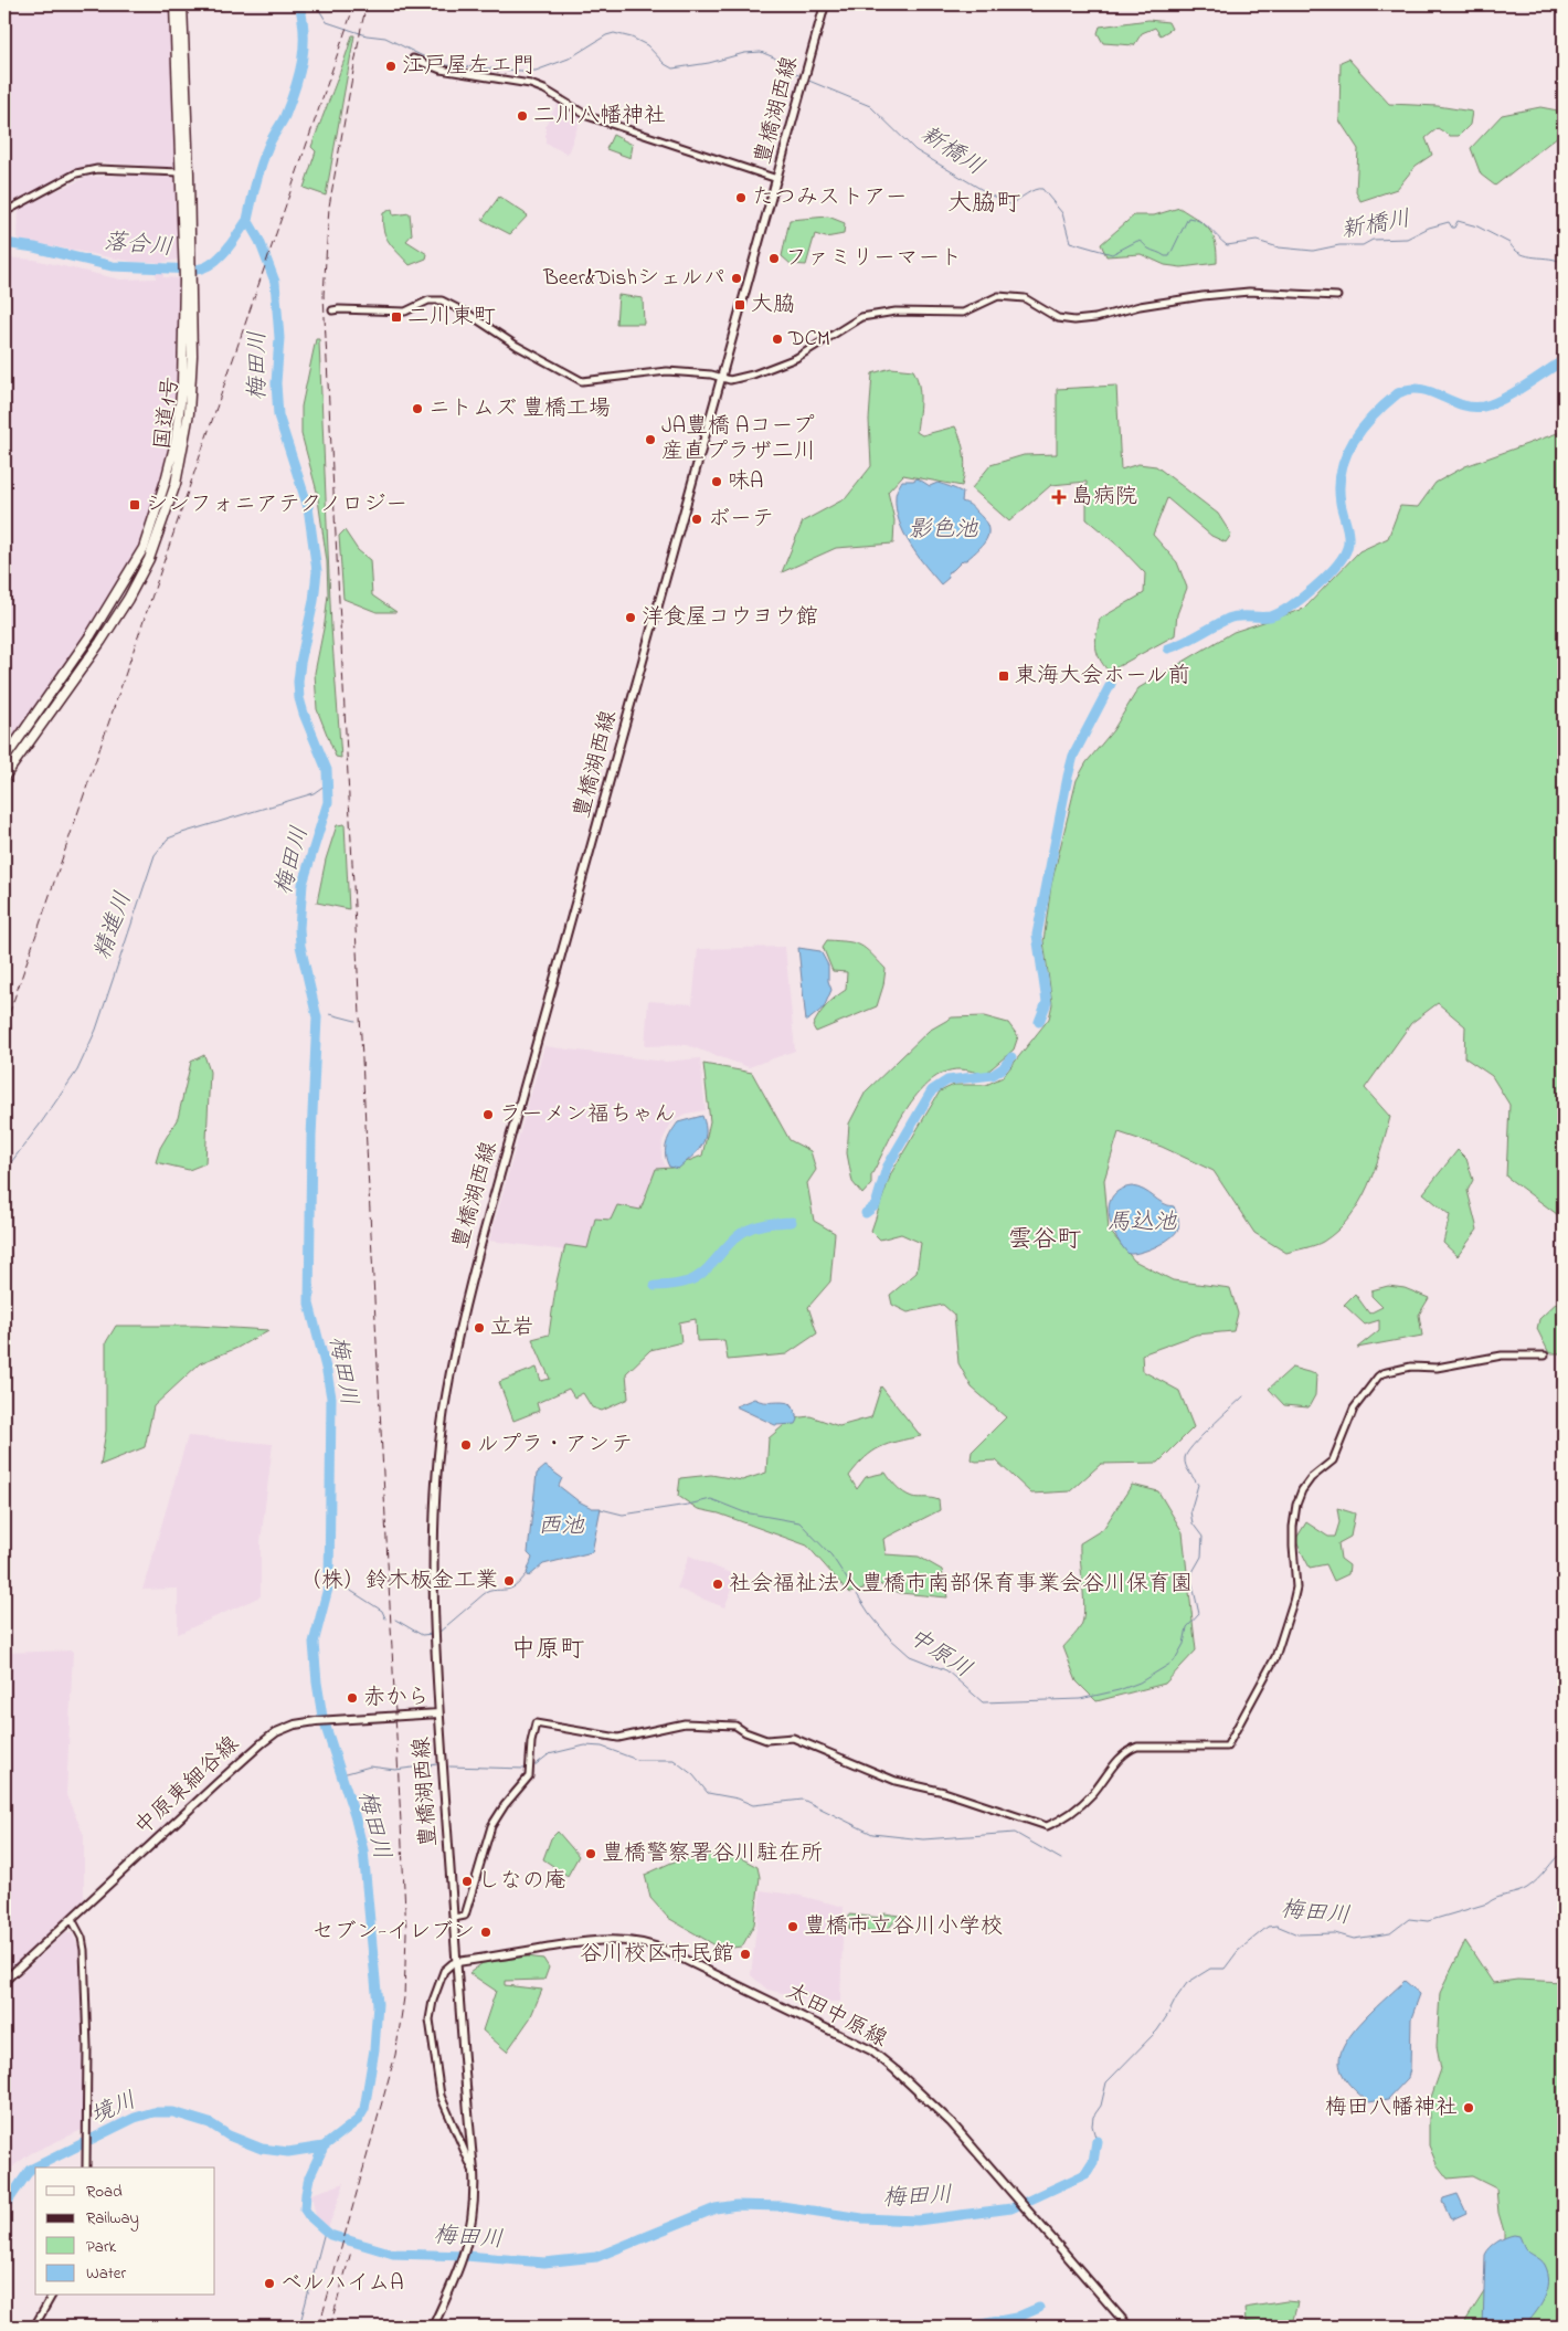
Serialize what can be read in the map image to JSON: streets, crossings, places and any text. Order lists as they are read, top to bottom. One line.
{"streets":{"highway":["国道1号"],"main road":["豊橋湖西線","中原東細谷線","太田中原線"]},"crossings":[["豊橋湖西線","中原東細谷線"],["豊橋湖西線","太田中原線"]],"districts":["大脇町","雲谷町","中原町"],"water":["新橋川","落合川","梅田川","影色池","精進川","馬込池","西池","中原川","境川"],"places":{"other":["江戸屋左エ門","二川八幡神社","たつみストアー","ファミリーマート","Beer&Dishシェルパ","DCM","ニトムズ 豊橋工場","JA豊橋 Aコープ 産直プラザ二川","味A","ボーテ","洋食屋コウヨウ館","ラーメン福ちゃん","立岩","ルプラ・アンテ","（株）鈴木板金工業","社会福祉法人豊橋市南部保育事業会谷川保育園","赤から","豊橋警察署谷川駐在所","しなの庵","豊橋市立谷川小学校","セブン-イレブン","谷川校区市民館","梅田八幡神社","ベルハイムA"],"transit":["大脇","二川東町","シンフォニアテクノロジー","東海大会ホール前"],"health":["島病院"]},"legend":["Road","Railway","Park","Water"]}
